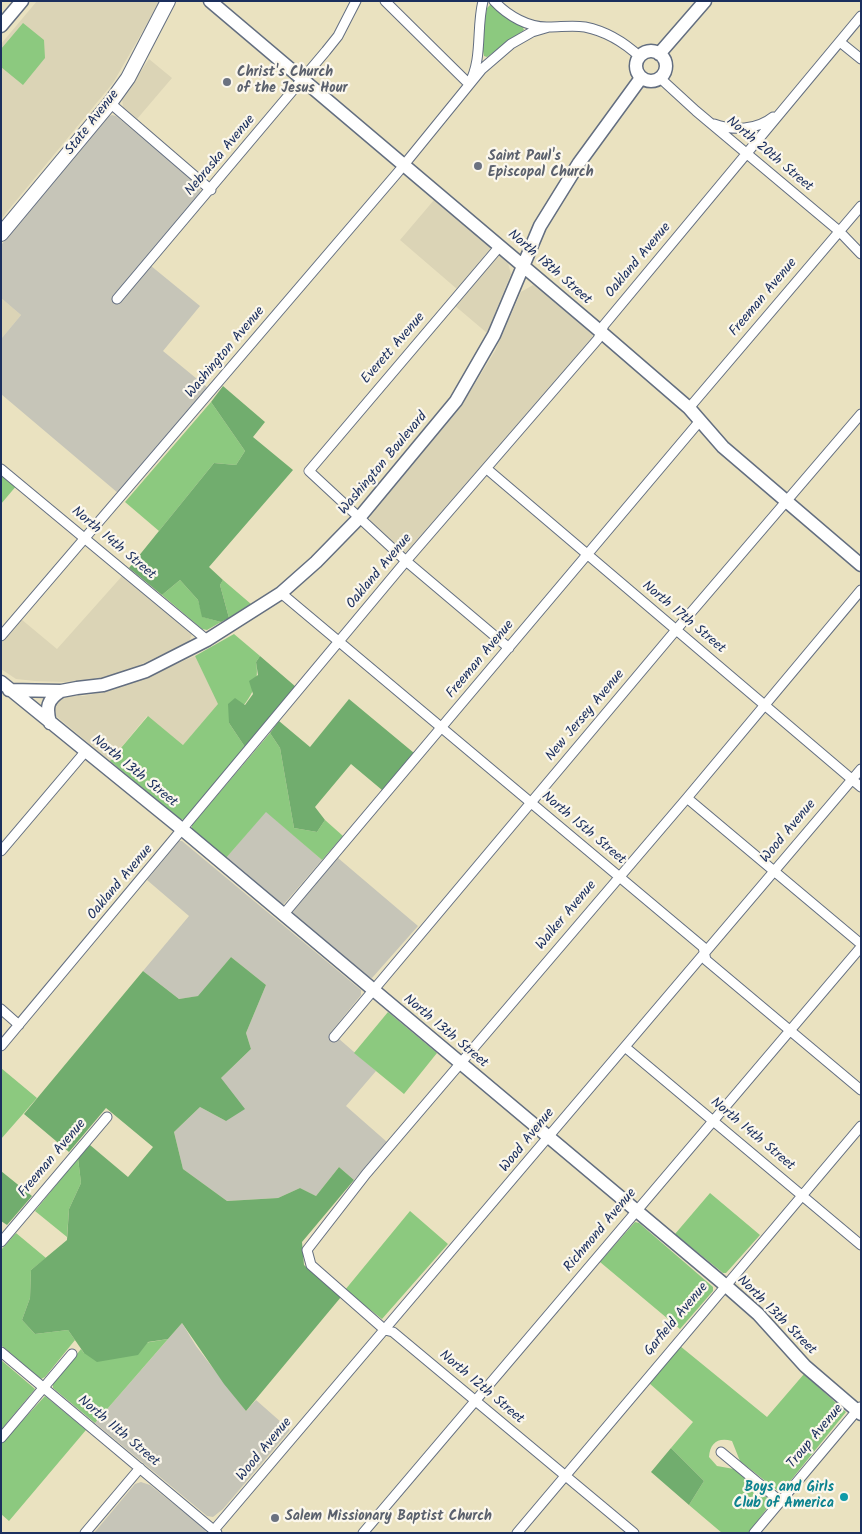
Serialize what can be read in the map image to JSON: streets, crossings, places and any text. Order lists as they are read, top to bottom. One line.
{"streets":{"main road":["State Avenue"],"street":["North 20th Street","Nebraska Avenue","Oakland Avenue","North 18th Street","Freeman Avenue","Everett Avenue","Washington Avenue","Washington Boulevard","North 14th Street","North 17th Street","New Jersey Avenue","North 13th Street","North 15th Street","Wood Avenue","Walker Avenue","Richmond Avenue","Garfield Avenue","North 12th Street","North 11th Street","Troup Avenue"]},"crossings":[["North 20th Street","Oakland Avenue"],["North 20th Street","Freeman Avenue"],["North 20th Street","Washington Boulevard"],["Nebraska Avenue","North 18th Street"],["Oakland Avenue","North 18th Street"],["Oakland Avenue","North 17th Street"],["Oakland Avenue","North 13th Street"],["Oakland Avenue","North 15th Street"],["North 18th Street","Freeman Avenue"],["North 18th Street","Everett Avenue"],["North 18th Street","Washington Avenue"],["North 18th Street","Washington Boulevard"],["North 18th Street","New Jersey Avenue"],["Freeman Avenue","North 17th Street"],["Freeman Avenue","North 13th Street"],["Freeman Avenue","North 15th Street"],["Everett Avenue","Washington Boulevard"],["Washington Avenue","North 14th Street"],["Washington Boulevard","North 14th Street"],["Washington Boulevard","North 13th Street"],["Washington Boulevard","North 15th Street"],["North 14th Street","Wood Avenue"],["North 14th Street","Richmond Avenue"],["North 14th Street","Garfield Avenue"],["North 17th Street","New Jersey Avenue"],["North 17th Street","Wood Avenue"],["North 17th Street","Walker Avenue"],["New Jersey Avenue","North 13th Street"],["New Jersey Avenue","North 15th Street"],["North 13th Street","Wood Avenue"],["North 13th Street","Walker Avenue"],["North 13th Street","Richmond Avenue"],["North 13th Street","Garfield Avenue"],["North 13th Street","Troup Avenue"],["North 15th Street","Wood Avenue"],["North 15th Street","Walker Avenue"],["North 15th Street","Richmond Avenue"],["Wood Avenue","North 12th Street"],["Wood Avenue","North 11th Street"],["Walker Avenue","North 12th Street"],["Richmond Avenue","North 12th Street"],["Garfield Avenue","North 12th Street"]],"places":["Christ's Church of the Jesus Hour","Saint Paul's Episcopal Church","Boys and Girls Club of America","Salem Missionary Baptist Church"]}
